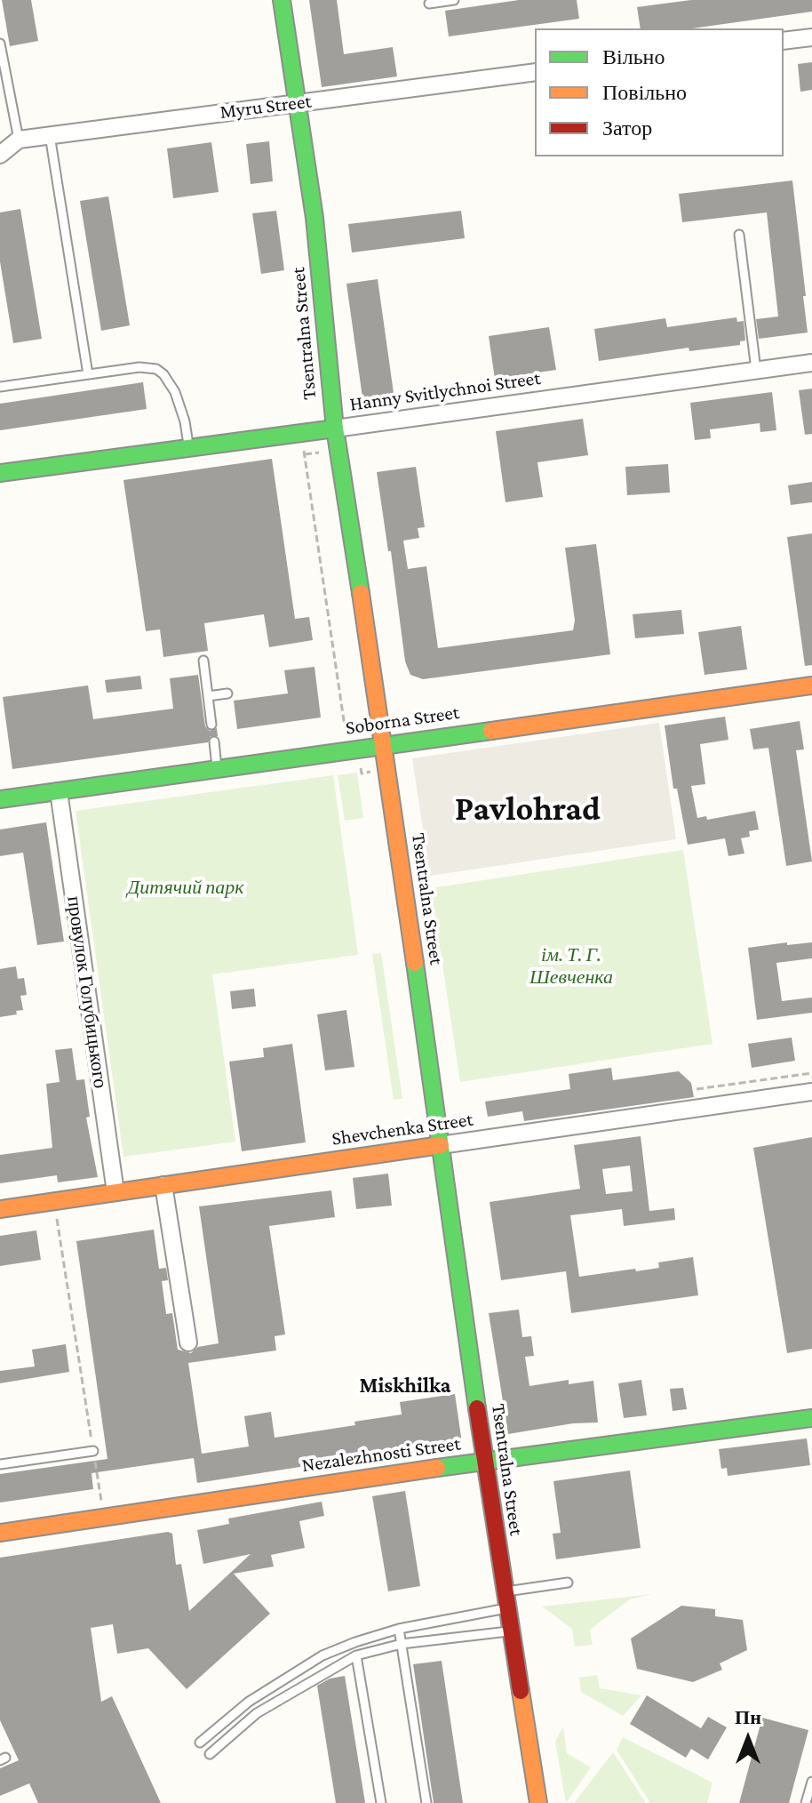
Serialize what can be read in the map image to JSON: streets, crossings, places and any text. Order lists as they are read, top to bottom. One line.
{"streets":{"street":["Myru Street","Tsentralna Street","Hanny Svitlychnoi Street","Soborna Street","провулок Голубицького","Shevchenka Street","Nezalezhnosti Street"]},"crossings":[["Myru Street","Tsentralna Street"],["Tsentralna Street","Hanny Svitlychnoi Street"],["Tsentralna Street","Soborna Street"],["Tsentralna Street","Shevchenka Street"],["Tsentralna Street","Nezalezhnosti Street"],["Soborna Street","провулок Голубицького"],["провулок Голубицького","Shevchenka Street"]],"districts":["Pavlohrad","Miskhilka"],"parks":["Дитячий парк","ім. Т. Г. Шевченка"],"legend":["Вільно","Повільно","Затор"],"north":"top"}
